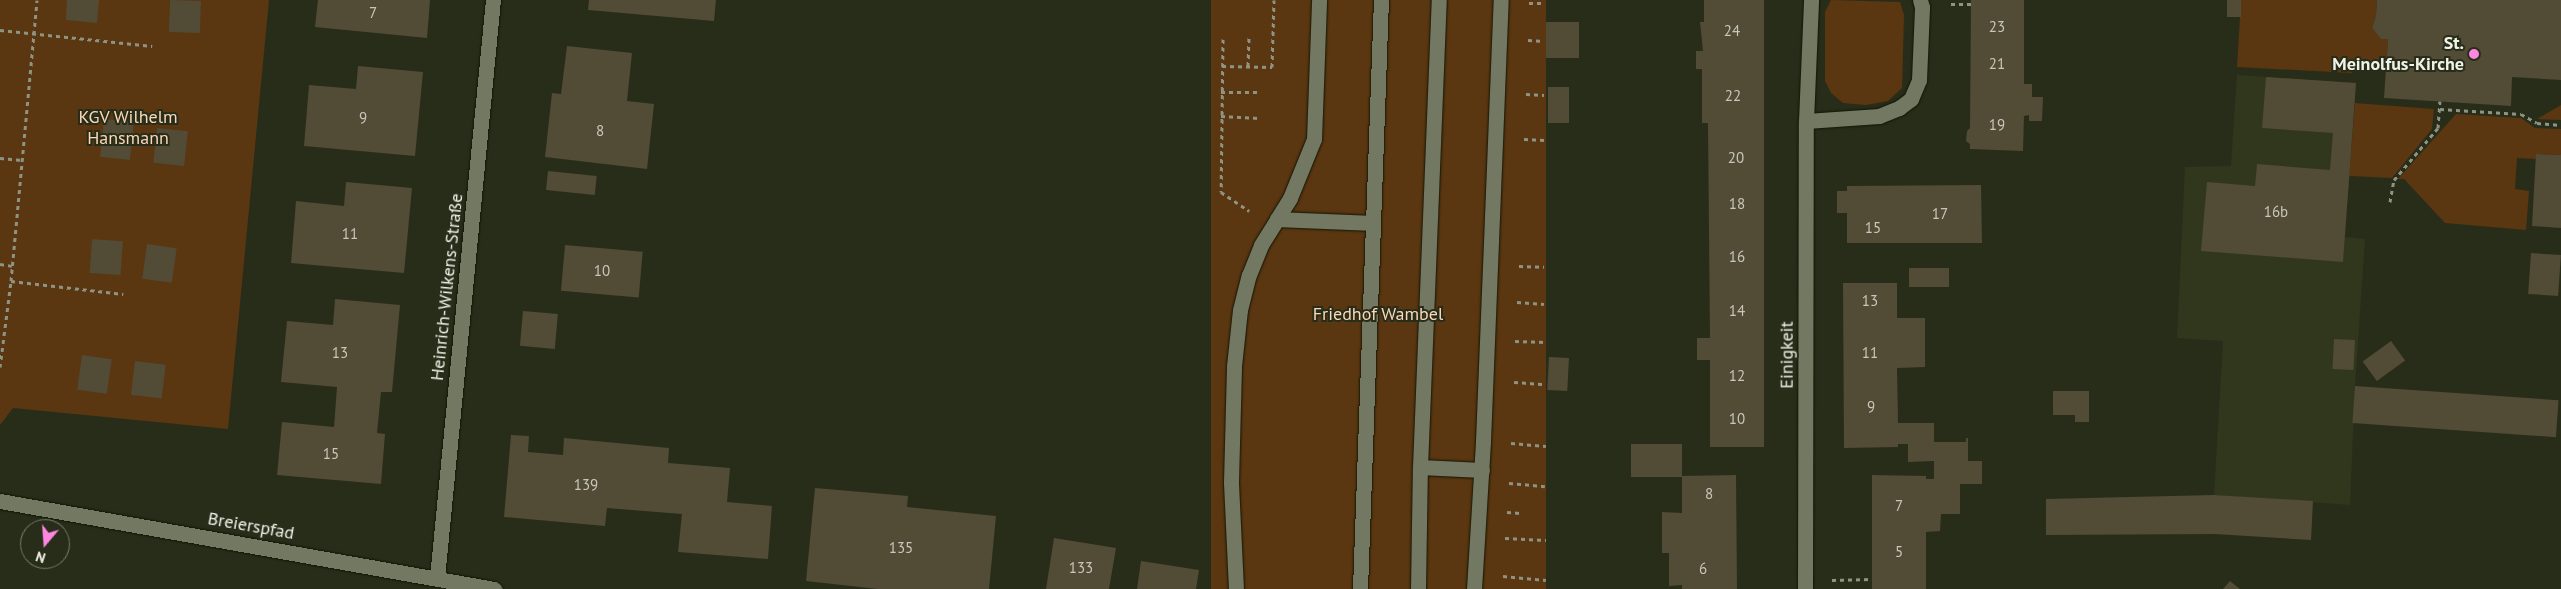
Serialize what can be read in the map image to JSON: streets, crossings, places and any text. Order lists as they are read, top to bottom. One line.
{"streets":{"street":["Heinrich-Wilkens-Straße","Einigkeit","Breierspfad"]},"crossings":[["Heinrich-Wilkens-Straße","Breierspfad"]],"parks":["KGV Wilhelm Hansmann","Friedhof Wambel"],"places":["St. Meinolfus-Kirche"],"house_numbers":["7","23","24","21","22","9","19","8","20","18","16b","17","15","11","16","10","13","14","13","11","12","9","10","15","139","8","7","135","5","133","6"],"north":"bottom"}
